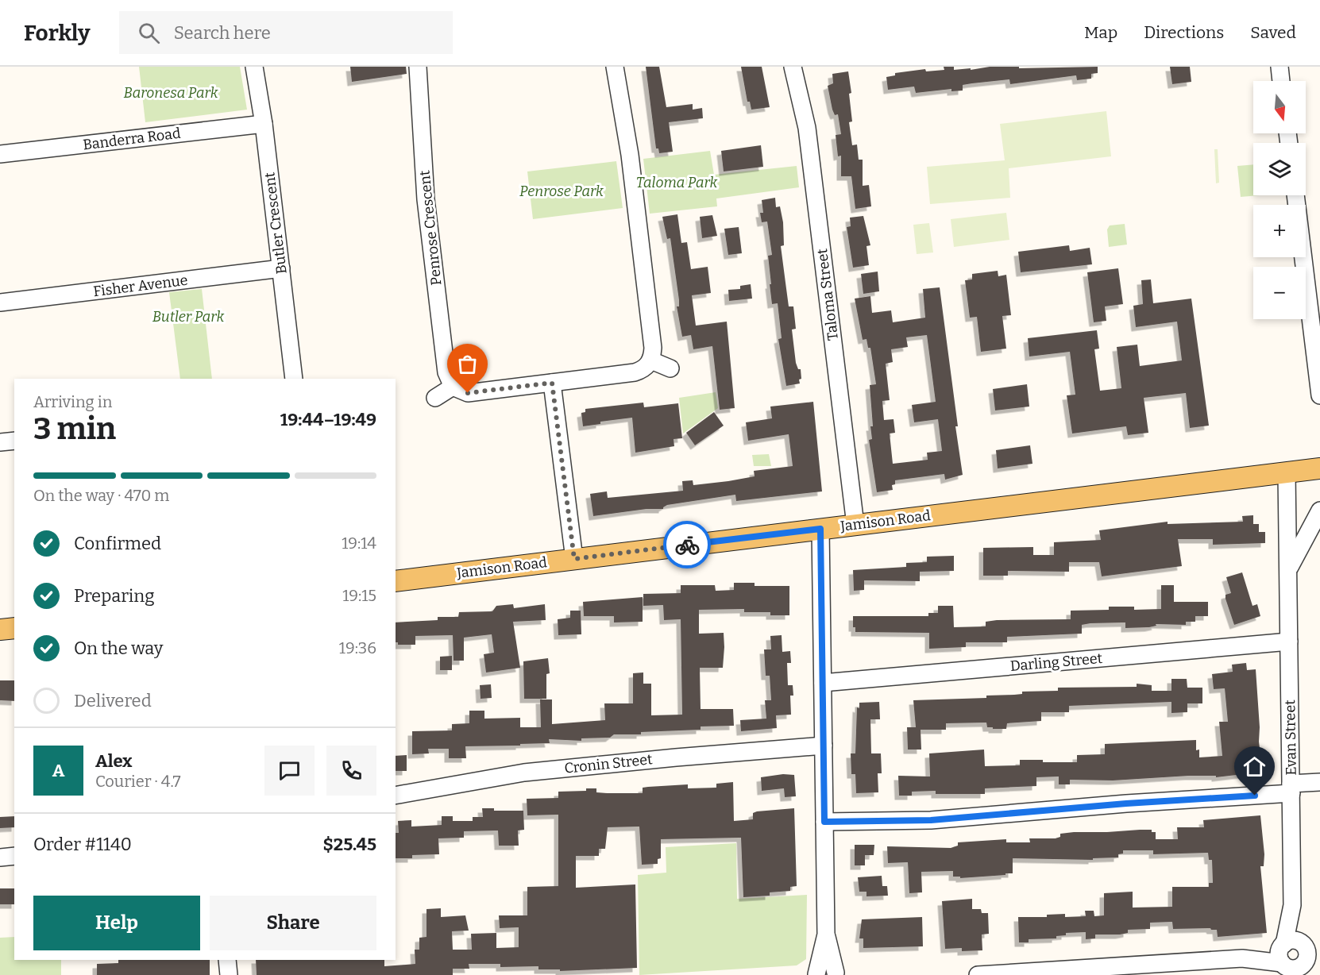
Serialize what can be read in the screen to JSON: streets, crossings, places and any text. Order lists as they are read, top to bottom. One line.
{"streets":{"main road":["Jamison Road"],"street":["Banderra Road","Butler Crescent","Penrose Crescent","Fisher Avenue","Taloma Street","Darling Street","Evan Street","Cronin Street"]},"crossings":[["Banderra Road","Butler Crescent"],["Butler Crescent","Fisher Avenue"],["Taloma Street","Jamison Road"],["Jamison Road","Evan Street"],["Darling Street","Evan Street"]],"parks":["Baronesa Park","Taloma Park","Penrose Park","Butler Park"],"north":"bottom","page":{"header":"Forkly","search":"Search here","nav":["Map","Directions","Saved"],"map_buttons":["+","−"],"heading":["3 min","Arriving in","19:44–19:49"],"panel":["Alex","Courier · 4.7","Order #1140","$25.45"],"bar":"On the way · 470 m","list":[["Confirmed","19:14"],["Preparing","19:15"],["On the way","19:36"],"Delivered"],"round":"A","buttons":["Help","Share"]}}
